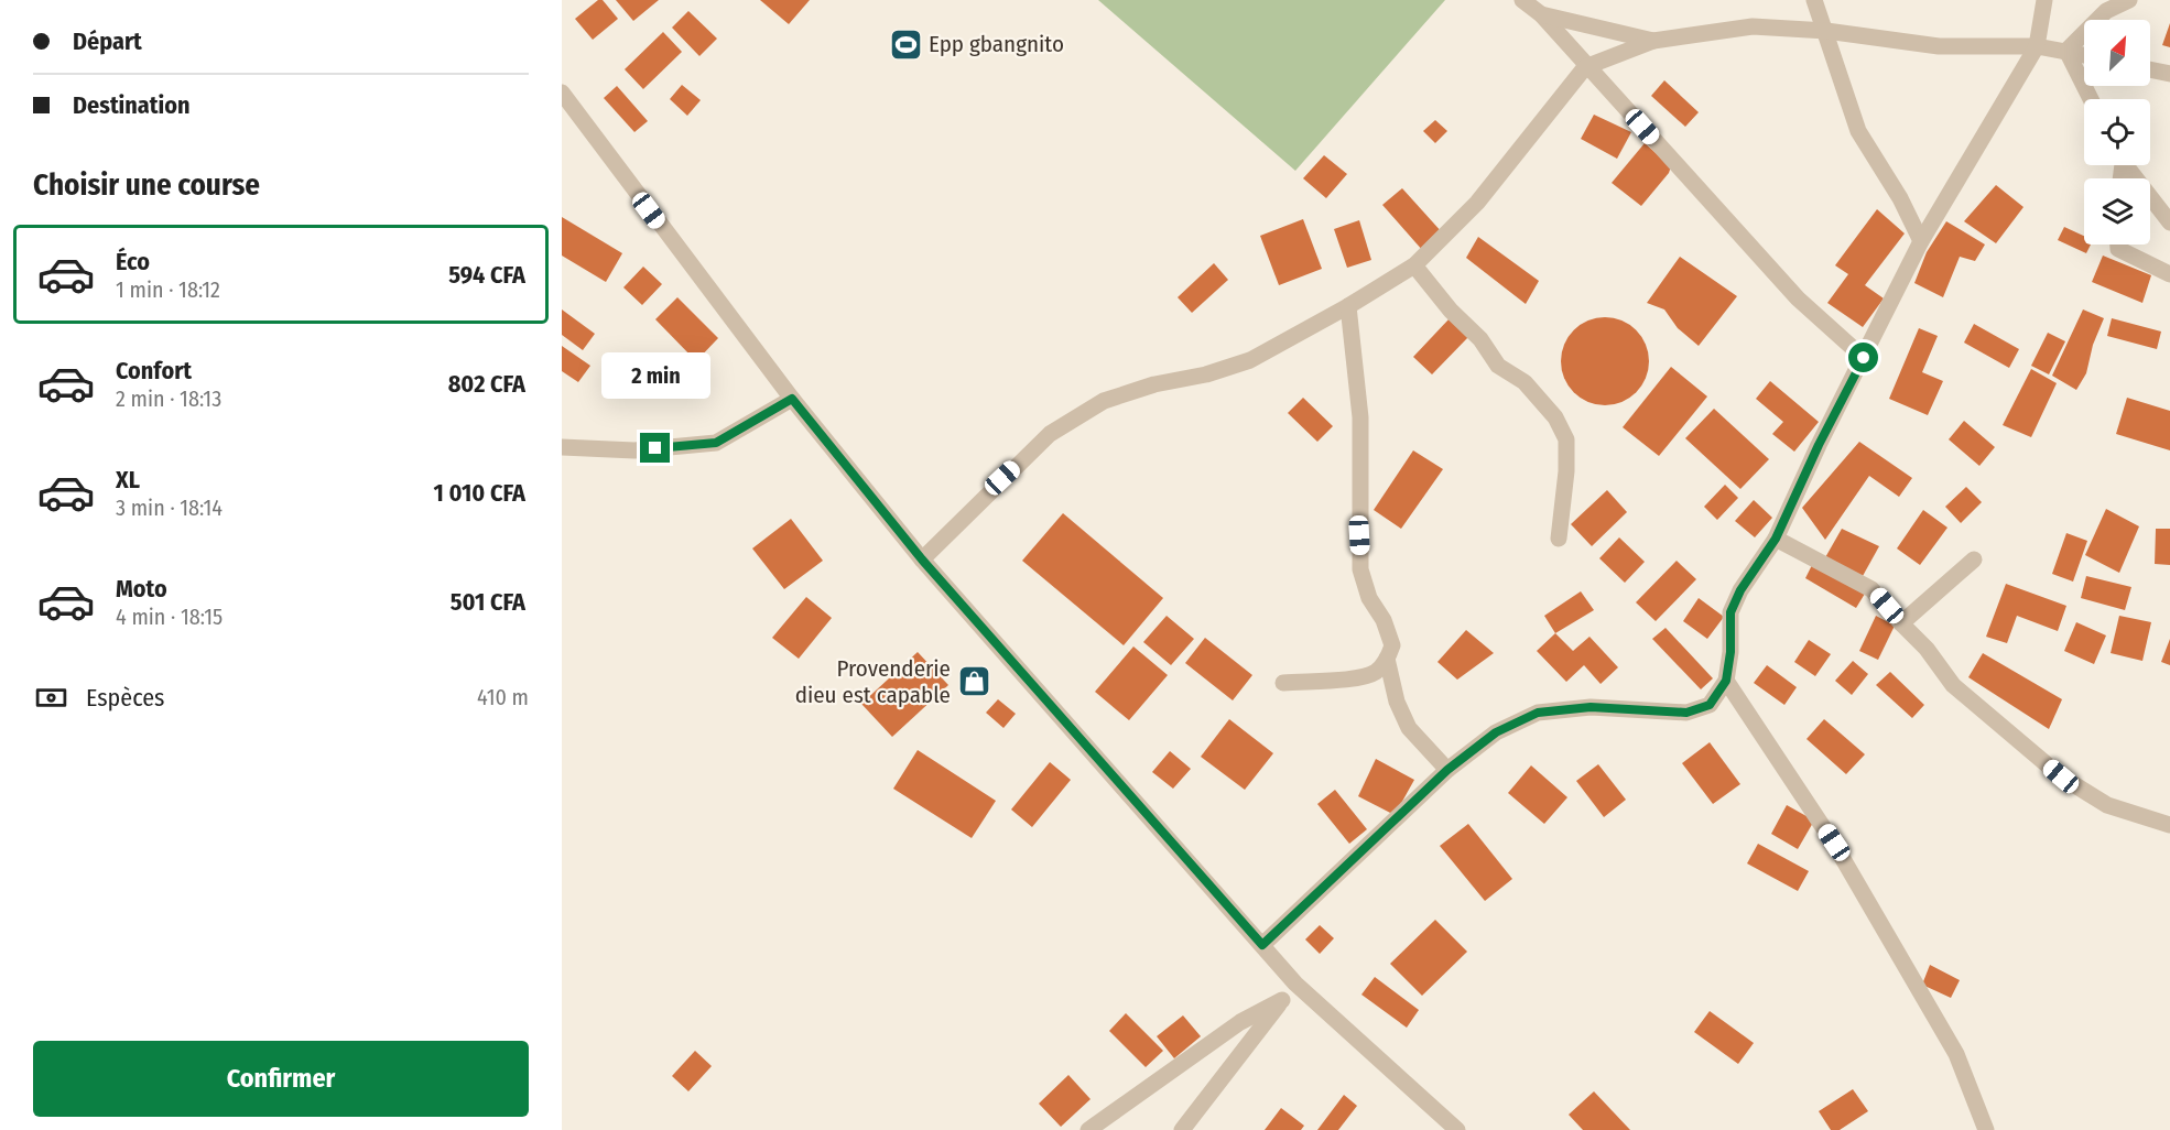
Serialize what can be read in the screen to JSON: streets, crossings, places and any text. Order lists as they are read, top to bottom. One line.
{"places":{"sports":["Epp gbangnito"],"shop":["Provenderie dieu est capable"]},"north":"top right","page":{"banner":["Départ","Destination"],"heading":"Choisir une course","list":[{"name":"Éco","note":"1 min · 18:12","value":"594 CFA"},{"name":"Confort","note":"2 min · 18:13","value":"802 CFA"},{"name":"XL","note":"3 min · 18:14","value":"1 010 CFA"},{"name":"Moto","note":"4 min · 18:15","value":"501 CFA"}],"bubble":"2 min","pay":["Espèces","410 m"],"buttons":"Confirmer"}}
